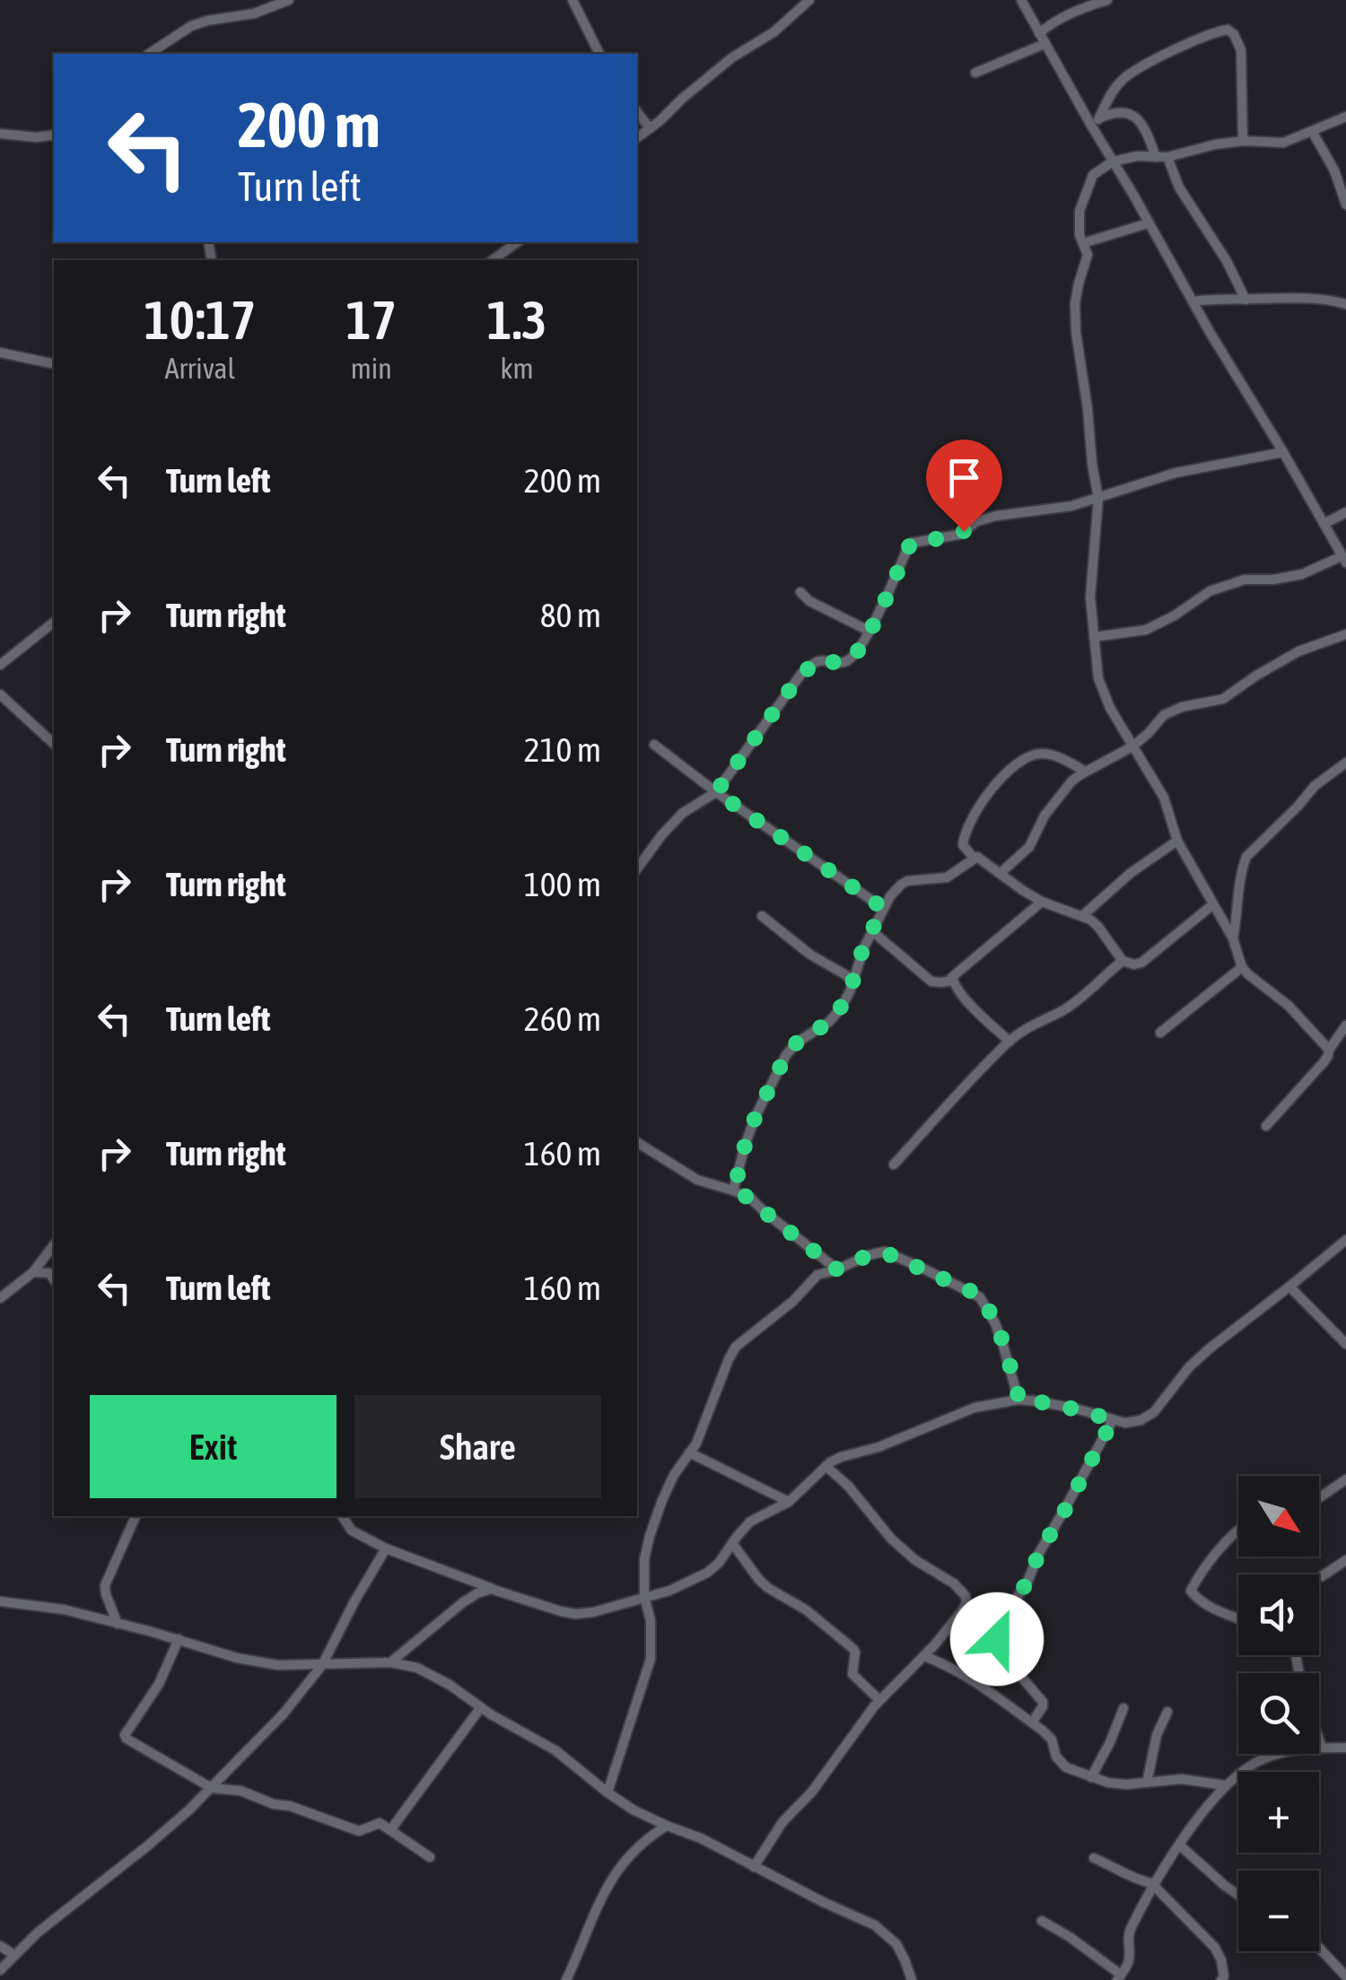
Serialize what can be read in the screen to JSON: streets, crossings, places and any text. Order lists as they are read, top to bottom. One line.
{"north":"bottom right","page":{"turn":["200 m","Turn left"],"eta":["10:17","Arrival","17","min","1.3","km"],"list":[{"name":"Turn left","value":"200 m"},{"name":"Turn right","value":"80 m"},{"name":"Turn right","value":"210 m"},{"name":"Turn right","value":"100 m"},{"name":"Turn left","value":"260 m"},{"name":"Turn right","value":"160 m"},{"name":"Turn left","value":"160 m"}],"buttons":["Exit","Share"],"map_buttons":["+","−"]}}
